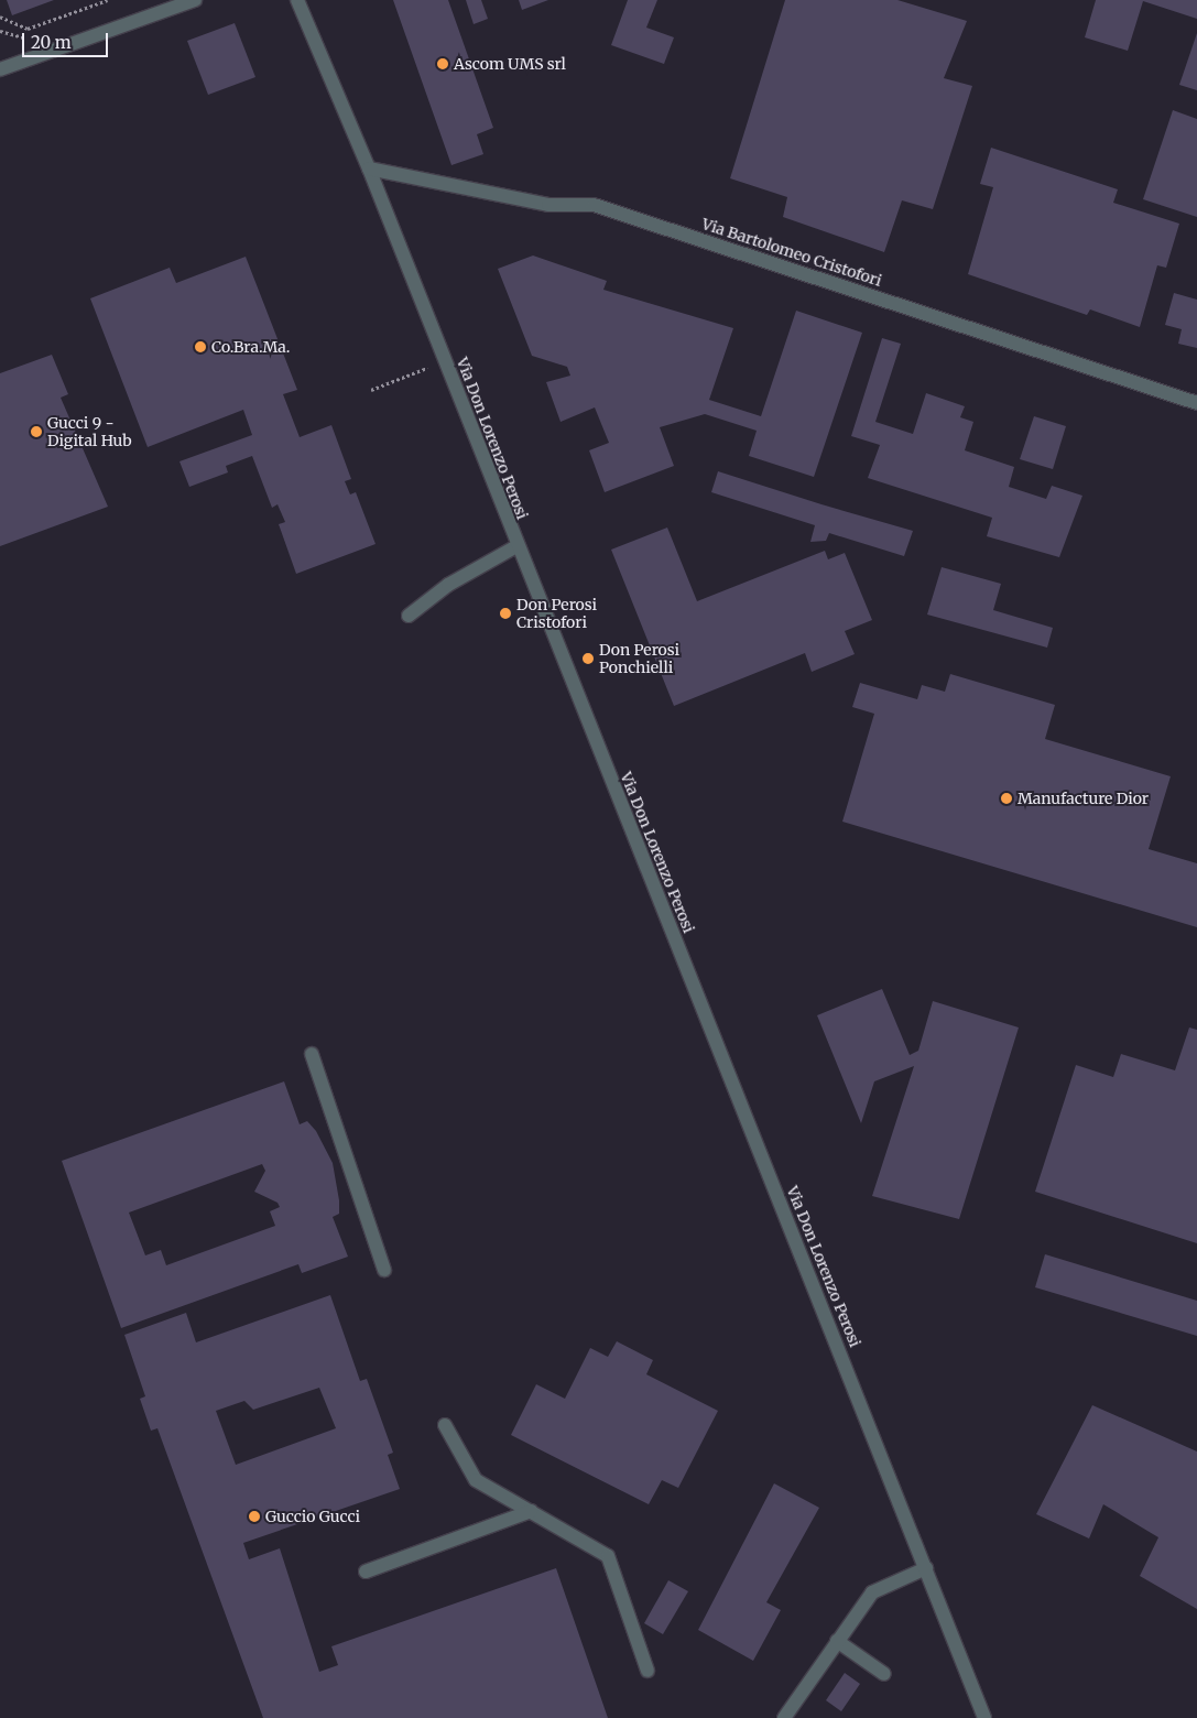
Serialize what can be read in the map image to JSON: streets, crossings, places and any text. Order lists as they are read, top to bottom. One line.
{"streets":{"street":["Via Bartolomeo Cristofori","Via Don Lorenzo Perosi"]},"crossings":[["Via Bartolomeo Cristofori","Via Don Lorenzo Perosi"]],"places":["Ascom UMS srl","Co.Bra.Ma.","Gucci 9 - Digital Hub","Don Perosi Cristofori","Don Perosi Ponchielli","Manufacture Dior","Guccio Gucci"],"scale_bar":"20 m"}
